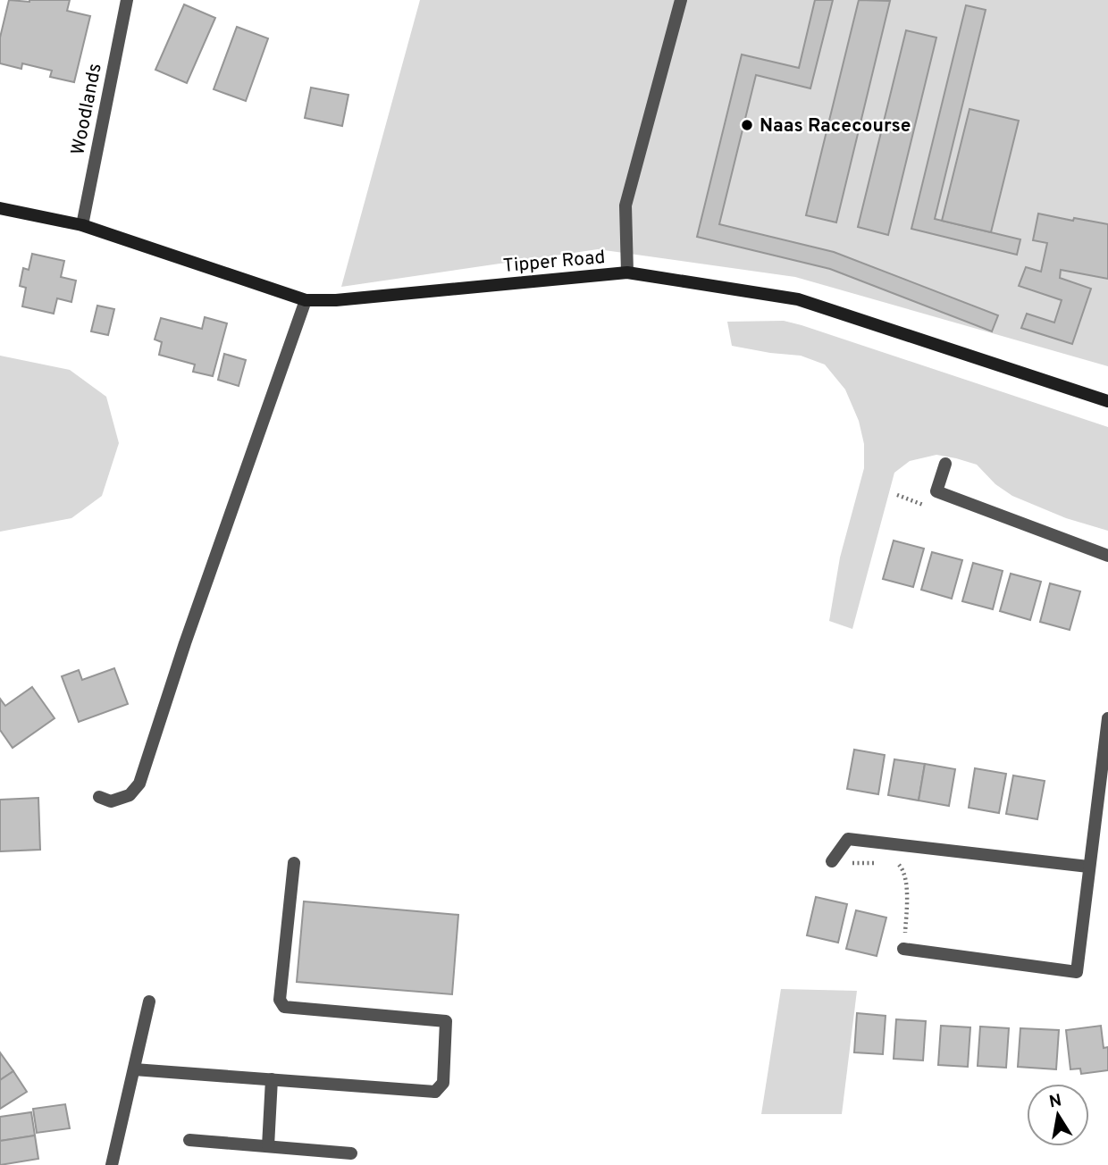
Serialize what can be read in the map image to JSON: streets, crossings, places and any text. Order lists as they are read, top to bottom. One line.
{"streets":{"street":["Woodlands","Tipper Road"]},"crossings":[["Woodlands","Tipper Road"]],"places":["Naas Racecourse"],"north":"top"}
